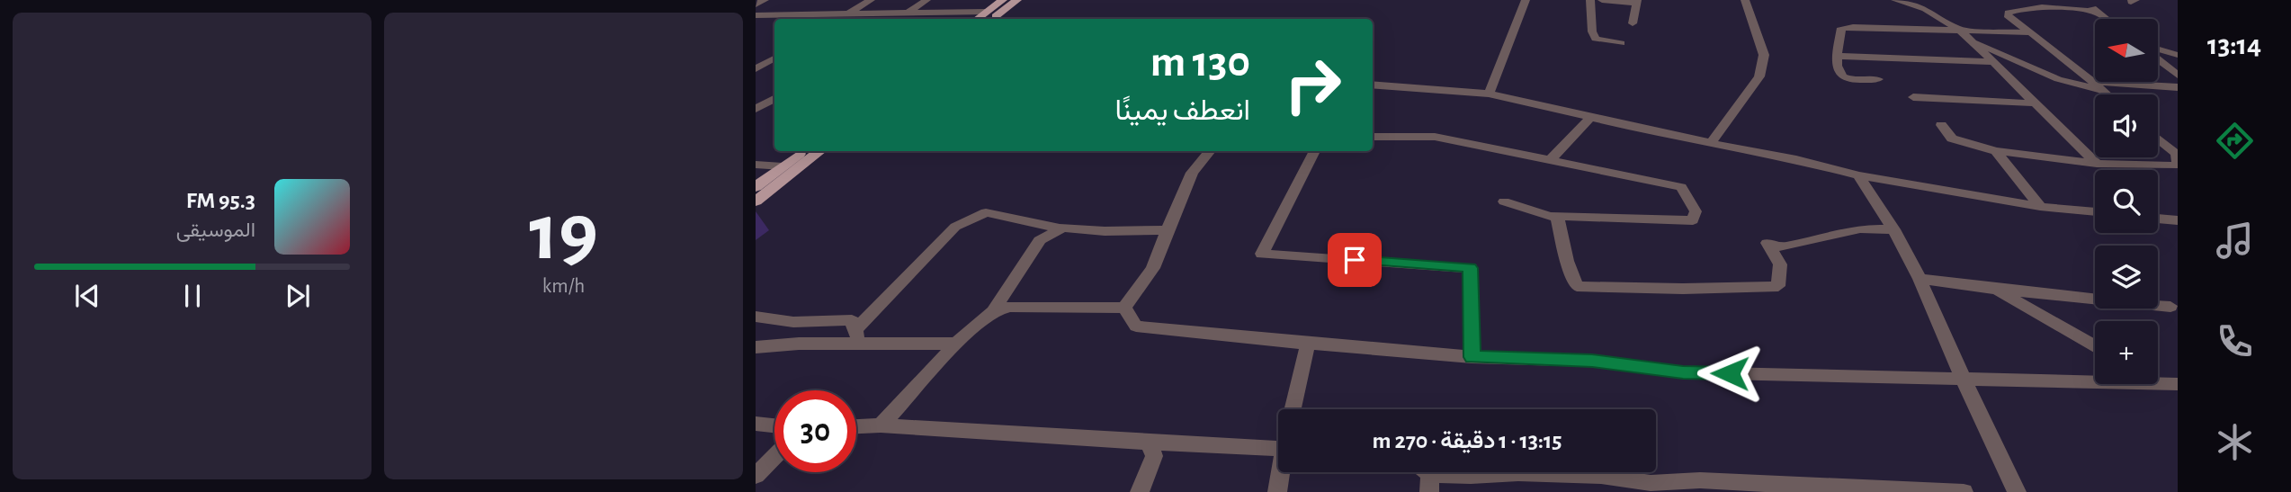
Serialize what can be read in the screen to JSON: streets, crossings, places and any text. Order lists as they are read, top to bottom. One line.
{"north":"left","page":{"tabs":"13:14","tile":["19","km/h"],"map_buttons":"+","turn":["130 m","انعطف يمينًا"],"song":["95.3 FM","الموسيقى"],"limit":"30","trip":"13:15 · 1 دقيقة · 270 m"}}
